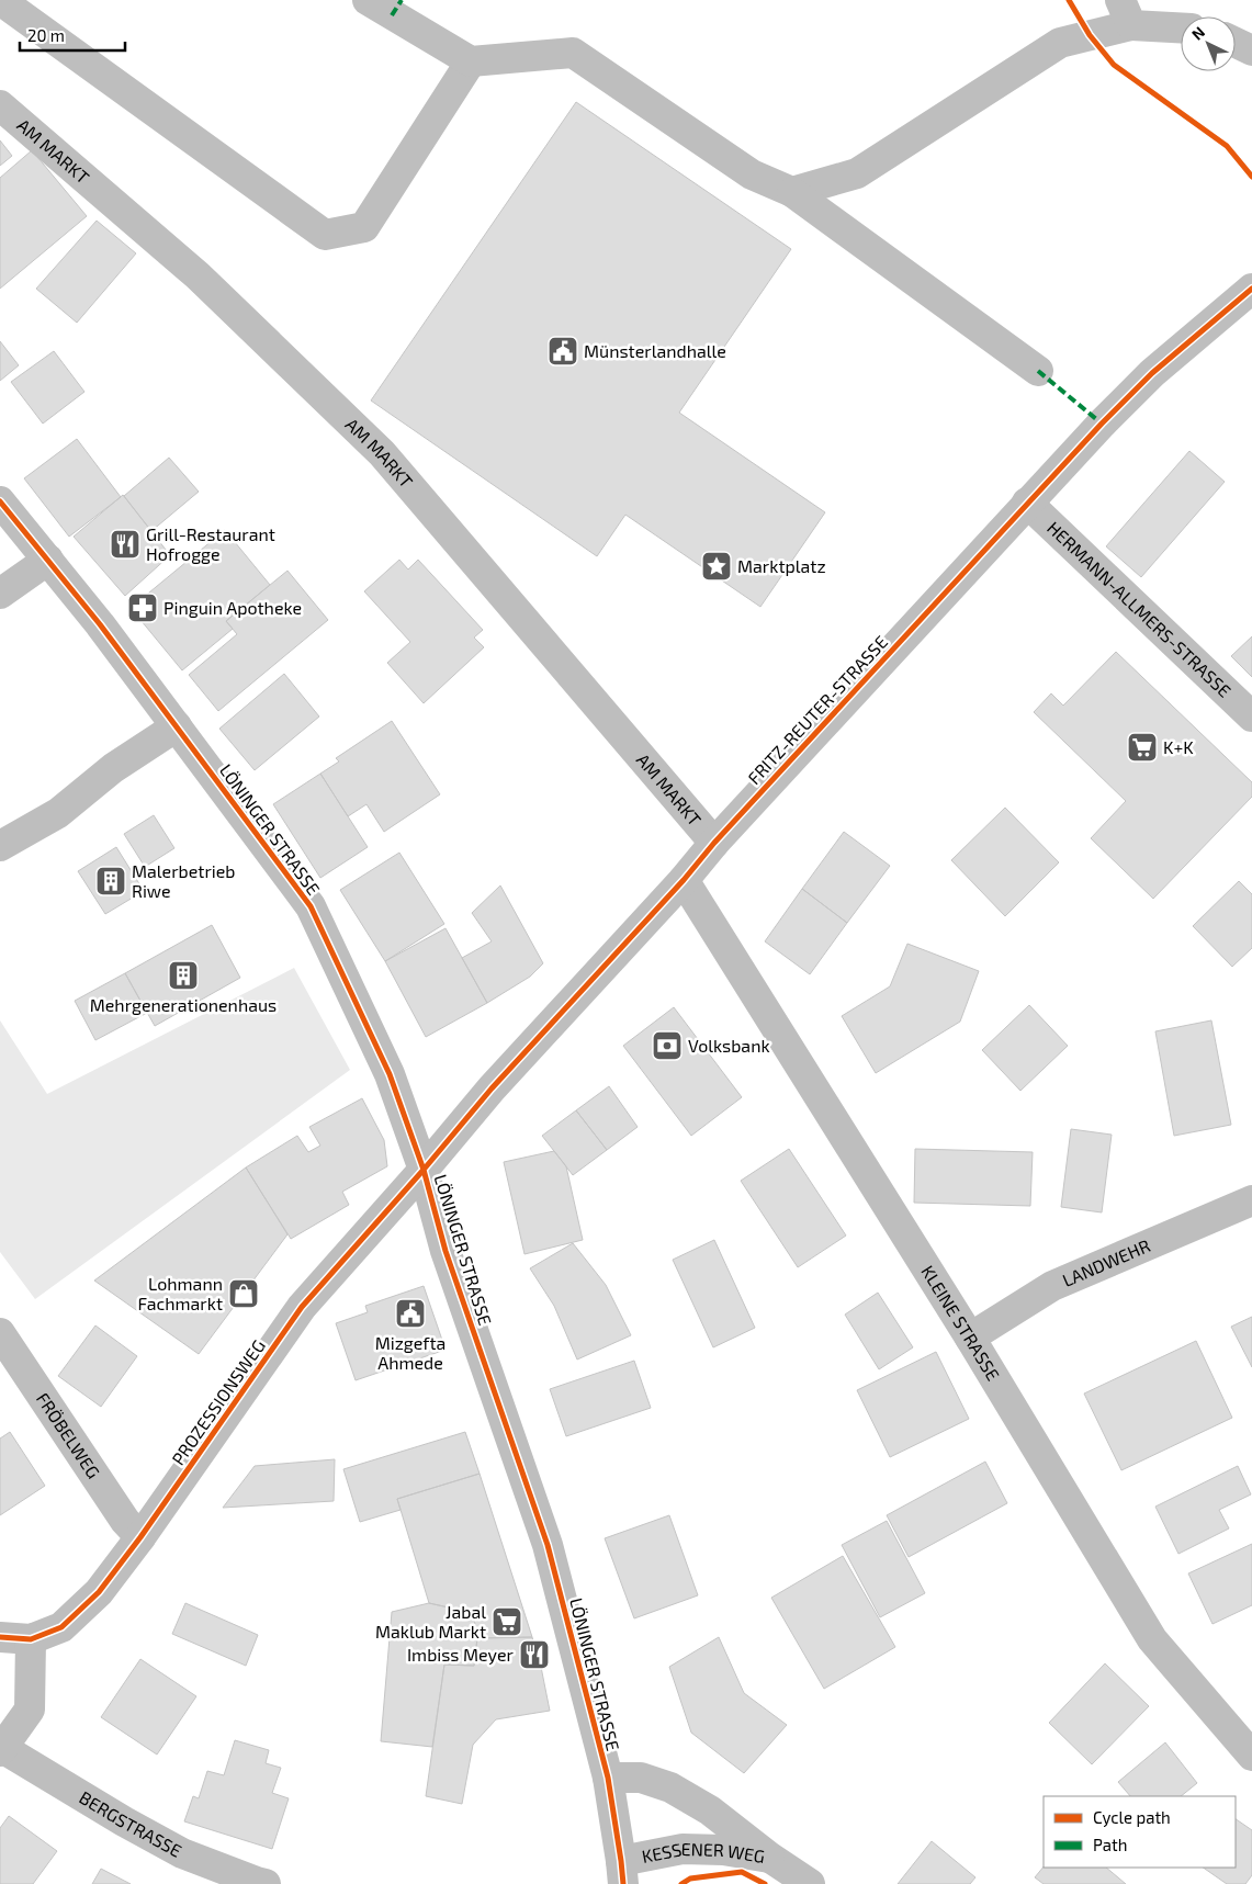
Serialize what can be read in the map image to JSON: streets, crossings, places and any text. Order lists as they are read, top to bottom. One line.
{"streets":{"street":["AM MARKT","HERMANN-ALLMERS-STRASSE","FRITZ-REUTER-STRASSE","LÖNINGER STRASSE","LANDWEHR","KLEINE STRASSE","PROZESSIONSWEG","FRÖBELWEG","BERGSTRASSE","KESSENER WEG"]},"crossings":[["AM MARKT","FRITZ-REUTER-STRASSE"],["HERMANN-ALLMERS-STRASSE","FRITZ-REUTER-STRASSE"],["FRITZ-REUTER-STRASSE","LÖNINGER STRASSE"],["FRITZ-REUTER-STRASSE","KLEINE STRASSE"],["FRITZ-REUTER-STRASSE","PROZESSIONSWEG"],["LÖNINGER STRASSE","PROZESSIONSWEG"],["LÖNINGER STRASSE","KESSENER WEG"],["LANDWEHR","KLEINE STRASSE"],["PROZESSIONSWEG","FRÖBELWEG"]],"places":{"public building":["Münsterlandhalle","Mizgefta Ahmede"],"restaurant":["Grill-Restaurant Hofrogge","Imbiss Meyer"],"place":["Marktplatz"],"pharmacy":["Pinguin Apotheke"],"supermarket":["K+K","Jabal Maklub Markt"],"building":["Malerbetrieb Riwe","Mehrgenerationenhaus"],"bank":["Volksbank"],"shop":["Lohmann Fachmarkt"]},"legend":["Cycle path","Path"],"scale_bar":"20 m","north":"top left"}
